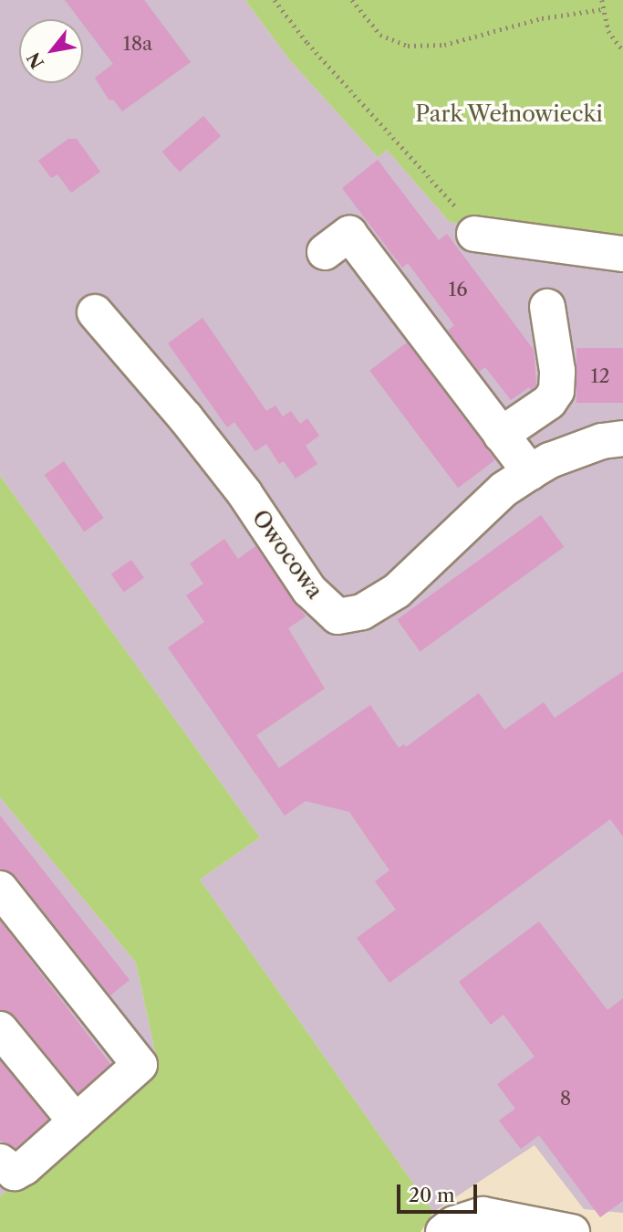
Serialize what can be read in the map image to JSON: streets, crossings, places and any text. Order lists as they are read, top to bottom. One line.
{"streets":{"street":["Owocowa"]},"parks":["Park Wełnowiecki"],"house_numbers":["18a","16","12","8"],"scale_bar":"20 m","north":"bottom left"}
